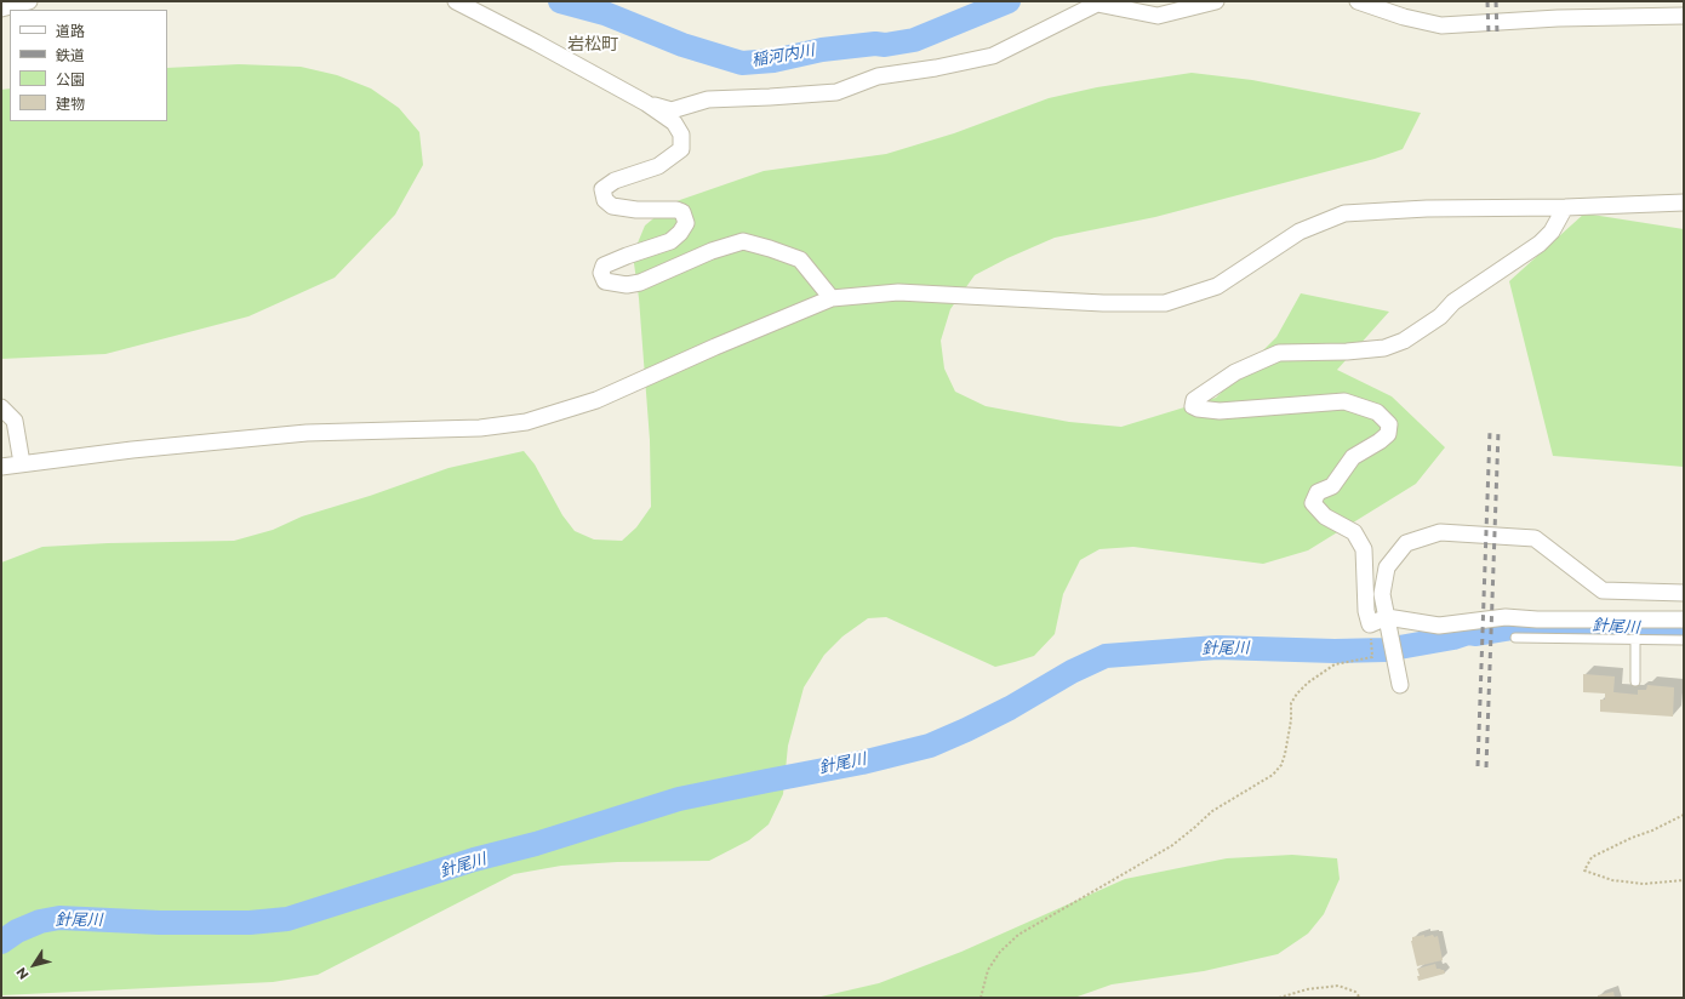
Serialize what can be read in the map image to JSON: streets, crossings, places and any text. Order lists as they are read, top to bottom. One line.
{"districts":["岩松町"],"water":["稲河内川","針尾川"],"legend":["道路","鉄道","公園","建物"],"north":"bottom left"}
